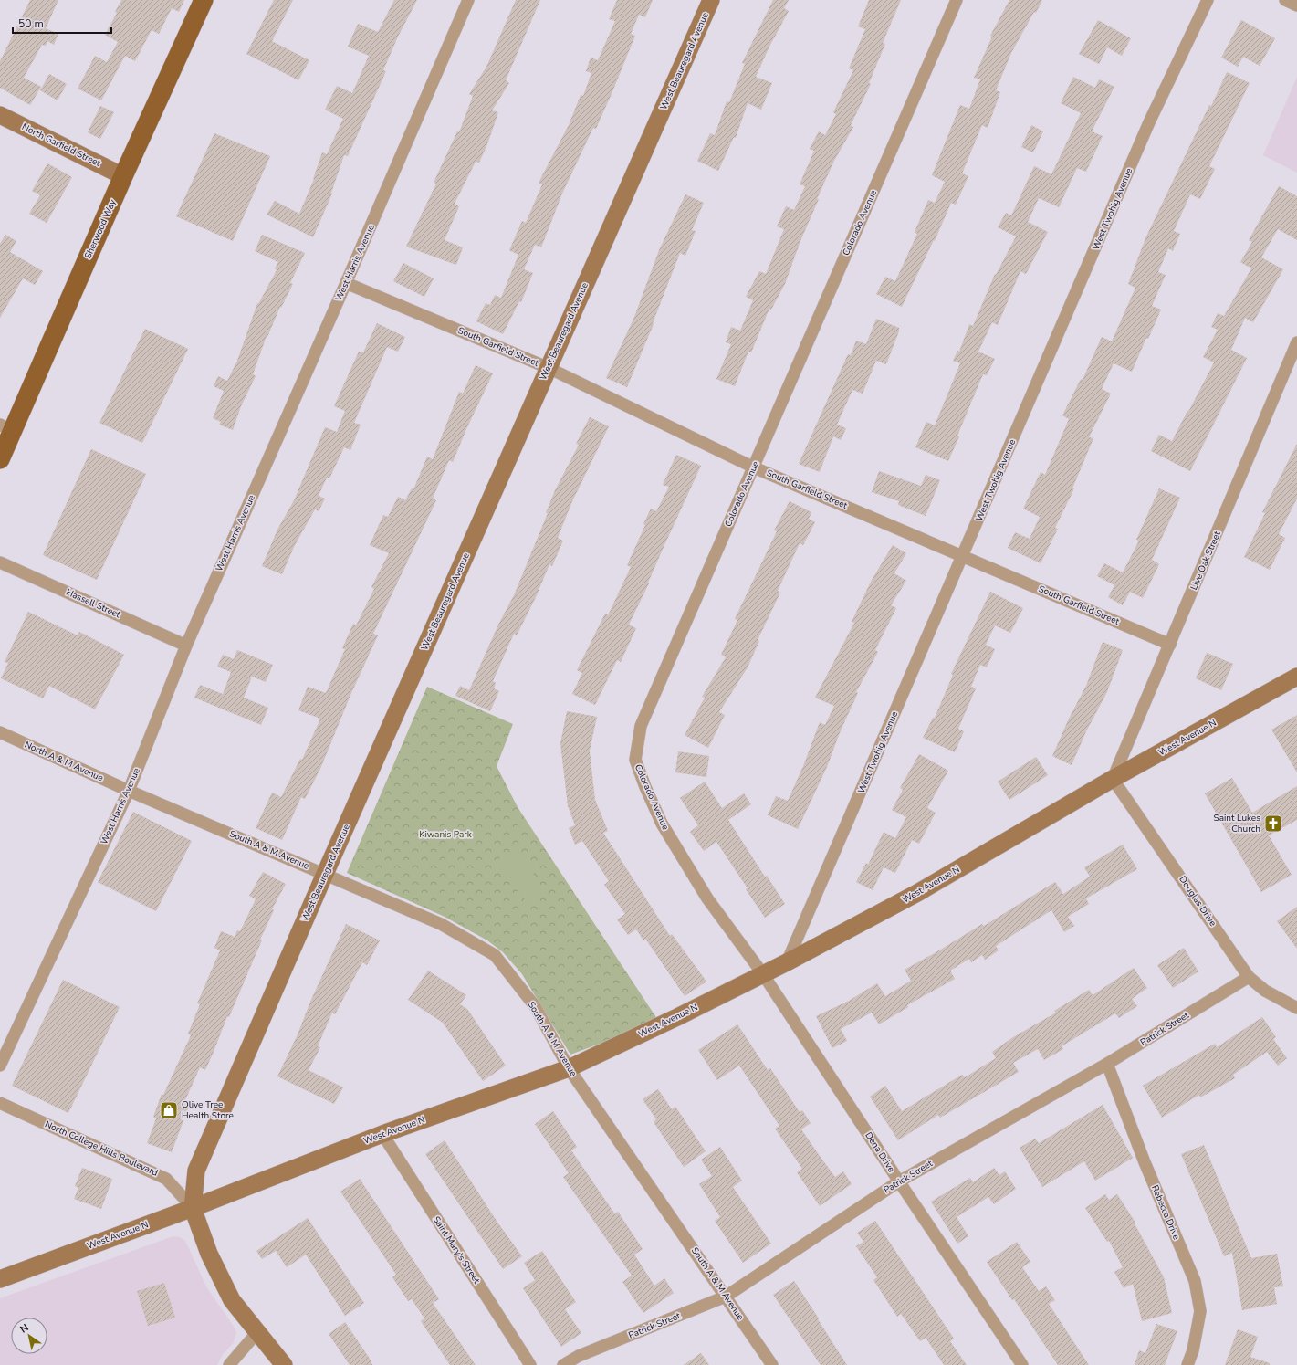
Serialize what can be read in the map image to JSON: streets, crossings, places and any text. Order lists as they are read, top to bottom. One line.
{"streets":{"main road":["Sherwood Way"],"street":["West Beauregard Avenue","North Garfield Street","West Twohig Avenue","Colorado Avenue","West Harris Avenue","South Garfield Street","Live Oak Street","Hassell Street","West Avenue N","North A & M Avenue","South A & M Avenue","Douglas Drive","Patrick Street","North College Hills Boulevard","Dena Drive","Rebecca Drive","Saint Mary's Street"]},"crossings":[["West Beauregard Avenue","South Garfield Street"],["West Beauregard Avenue","West Avenue N"],["West Beauregard Avenue","South A & M Avenue"],["West Beauregard Avenue","North College Hills Boulevard"],["North Garfield Street","Sherwood Way"],["West Twohig Avenue","South Garfield Street"],["West Twohig Avenue","West Avenue N"],["Colorado Avenue","South Garfield Street"],["Colorado Avenue","West Avenue N"],["Colorado Avenue","Dena Drive"],["West Harris Avenue","South Garfield Street"],["West Harris Avenue","Hassell Street"],["West Harris Avenue","North A & M Avenue"],["West Harris Avenue","South A & M Avenue"],["South Garfield Street","Live Oak Street"],["Live Oak Street","West Avenue N"],["Live Oak Street","Douglas Drive"],["West Avenue N","South A & M Avenue"],["West Avenue N","Douglas Drive"],["West Avenue N","North College Hills Boulevard"],["West Avenue N","Dena Drive"],["West Avenue N","Saint Mary's Street"],["North A & M Avenue","South A & M Avenue"],["South A & M Avenue","Patrick Street"],["Douglas Drive","Patrick Street"],["Patrick Street","Dena Drive"],["Patrick Street","Rebecca Drive"]],"parks":["Kiwanis Park"],"places":{"church":["Saint Lukes Church"],"shop":["Olive Tree Health Store"]},"scale_bar":"50 m","north":"top left"}
